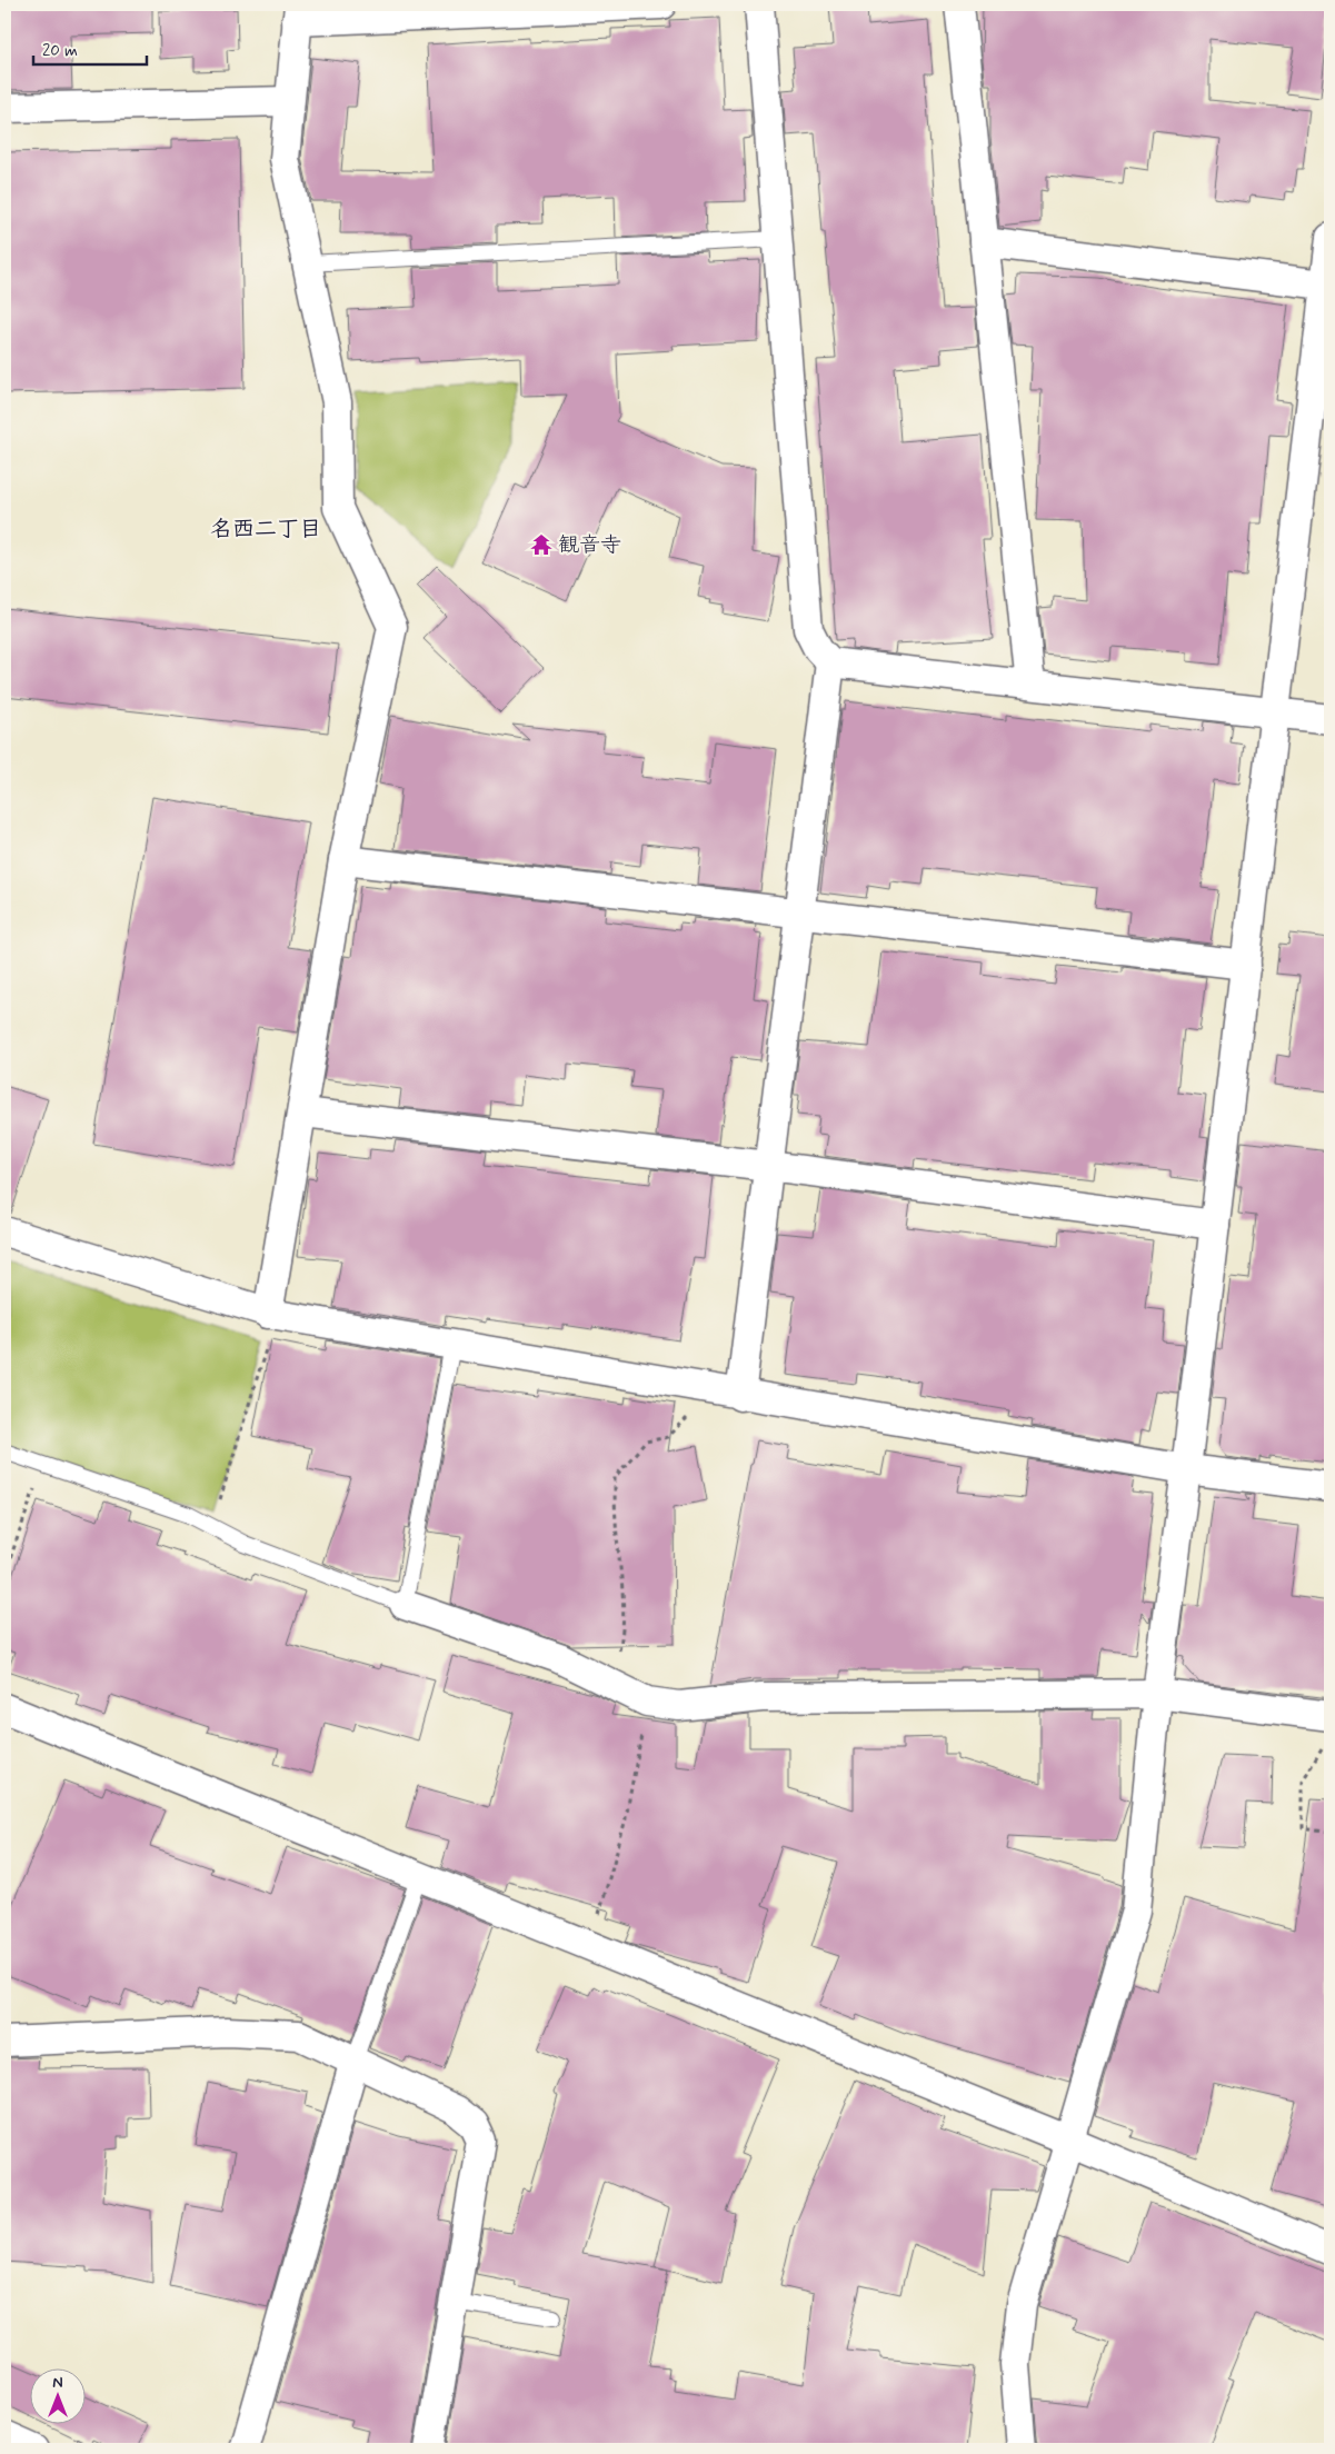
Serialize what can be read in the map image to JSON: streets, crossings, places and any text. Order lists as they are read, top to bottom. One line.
{"districts":["名西二丁目"],"places":{"temple":["観音寺"]},"scale_bar":"20 m","north":"top"}
